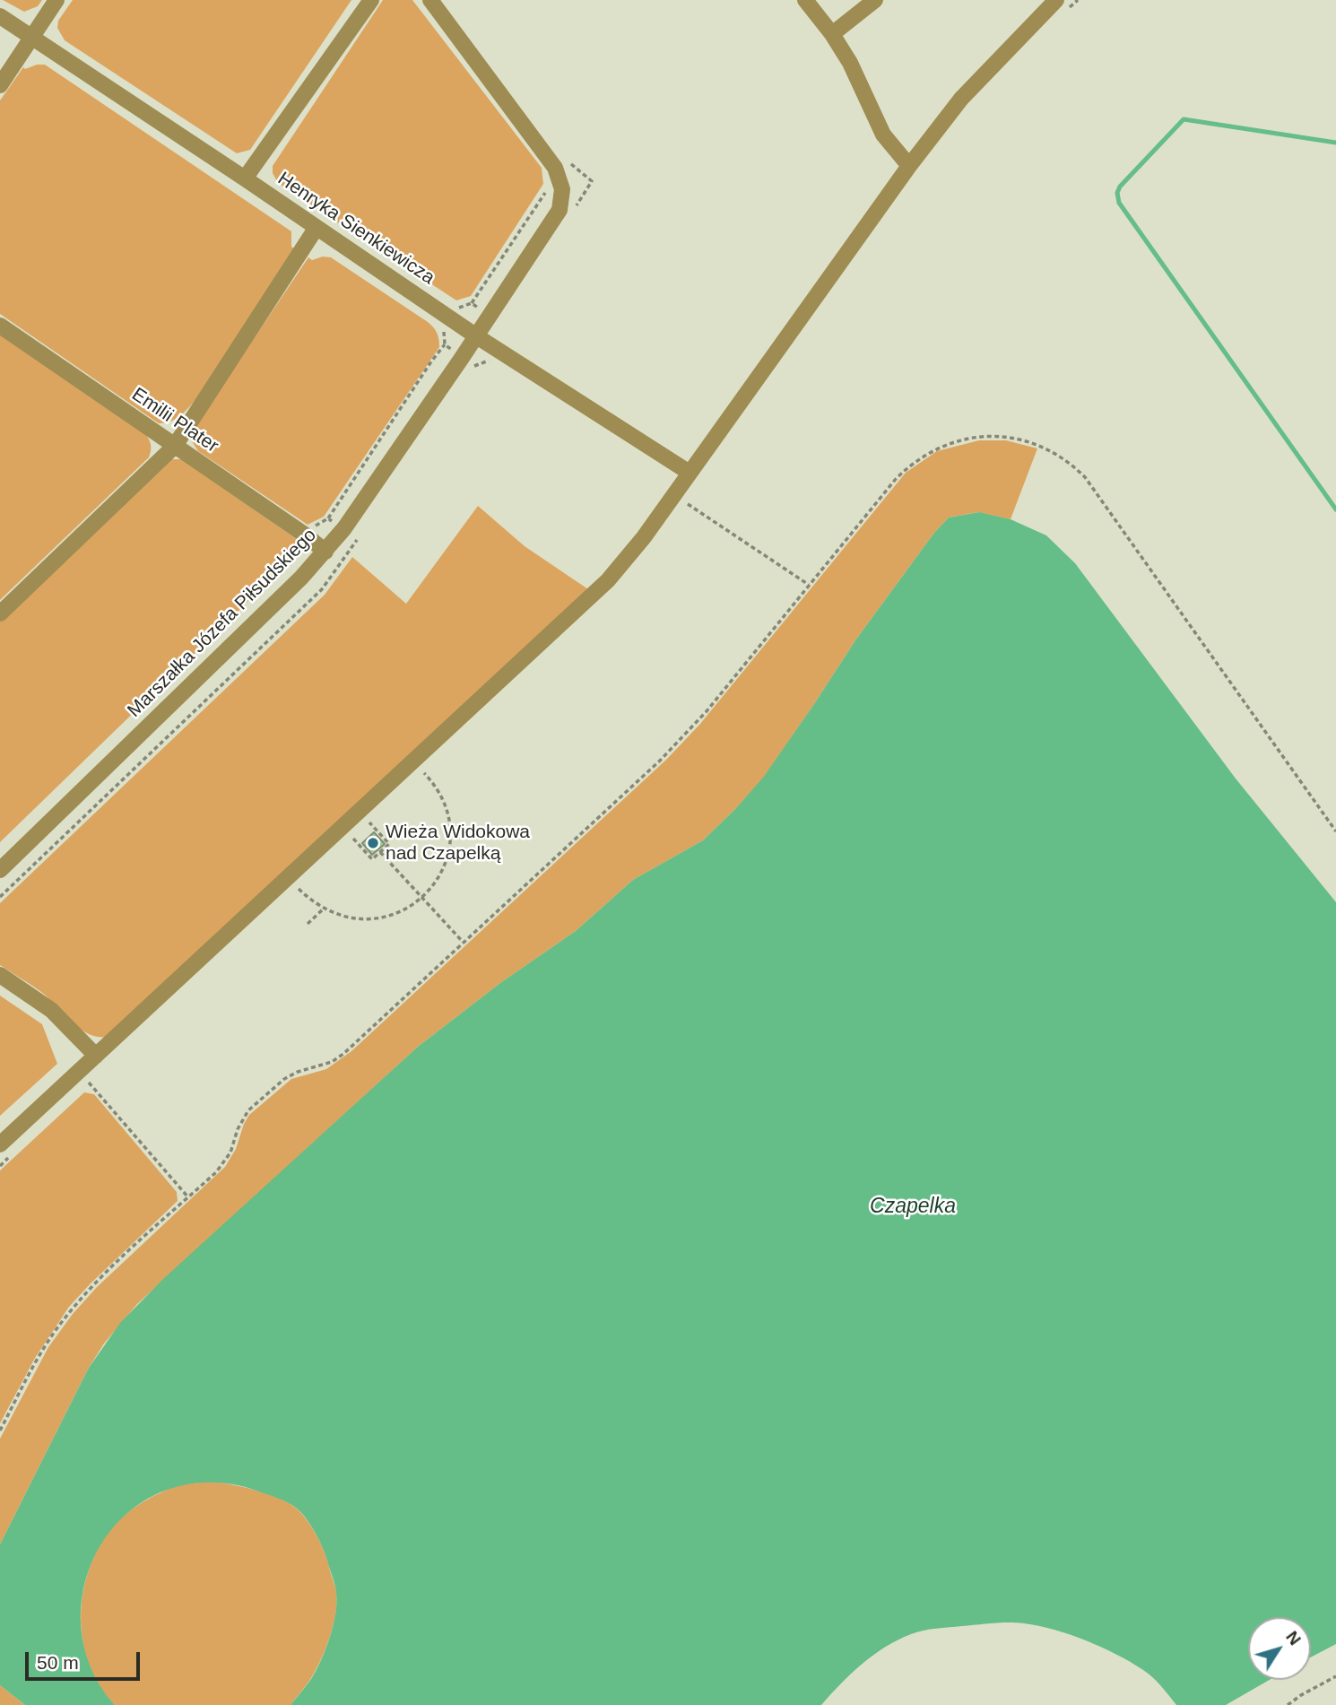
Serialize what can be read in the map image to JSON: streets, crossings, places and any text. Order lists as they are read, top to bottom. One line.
{"streets":{"street":["Henryka Sienkiewicza","Emilii Plater","Marszałka Józefa Piłsudskiego"]},"crossings":[["Henryka Sienkiewicza","Marszałka Józefa Piłsudskiego"],["Emilii Plater","Marszałka Józefa Piłsudskiego"]],"water":["Czapelka"],"places":["Wieża Widokowa nad Czapelką"],"scale_bar":"50 m","north":"top right"}
